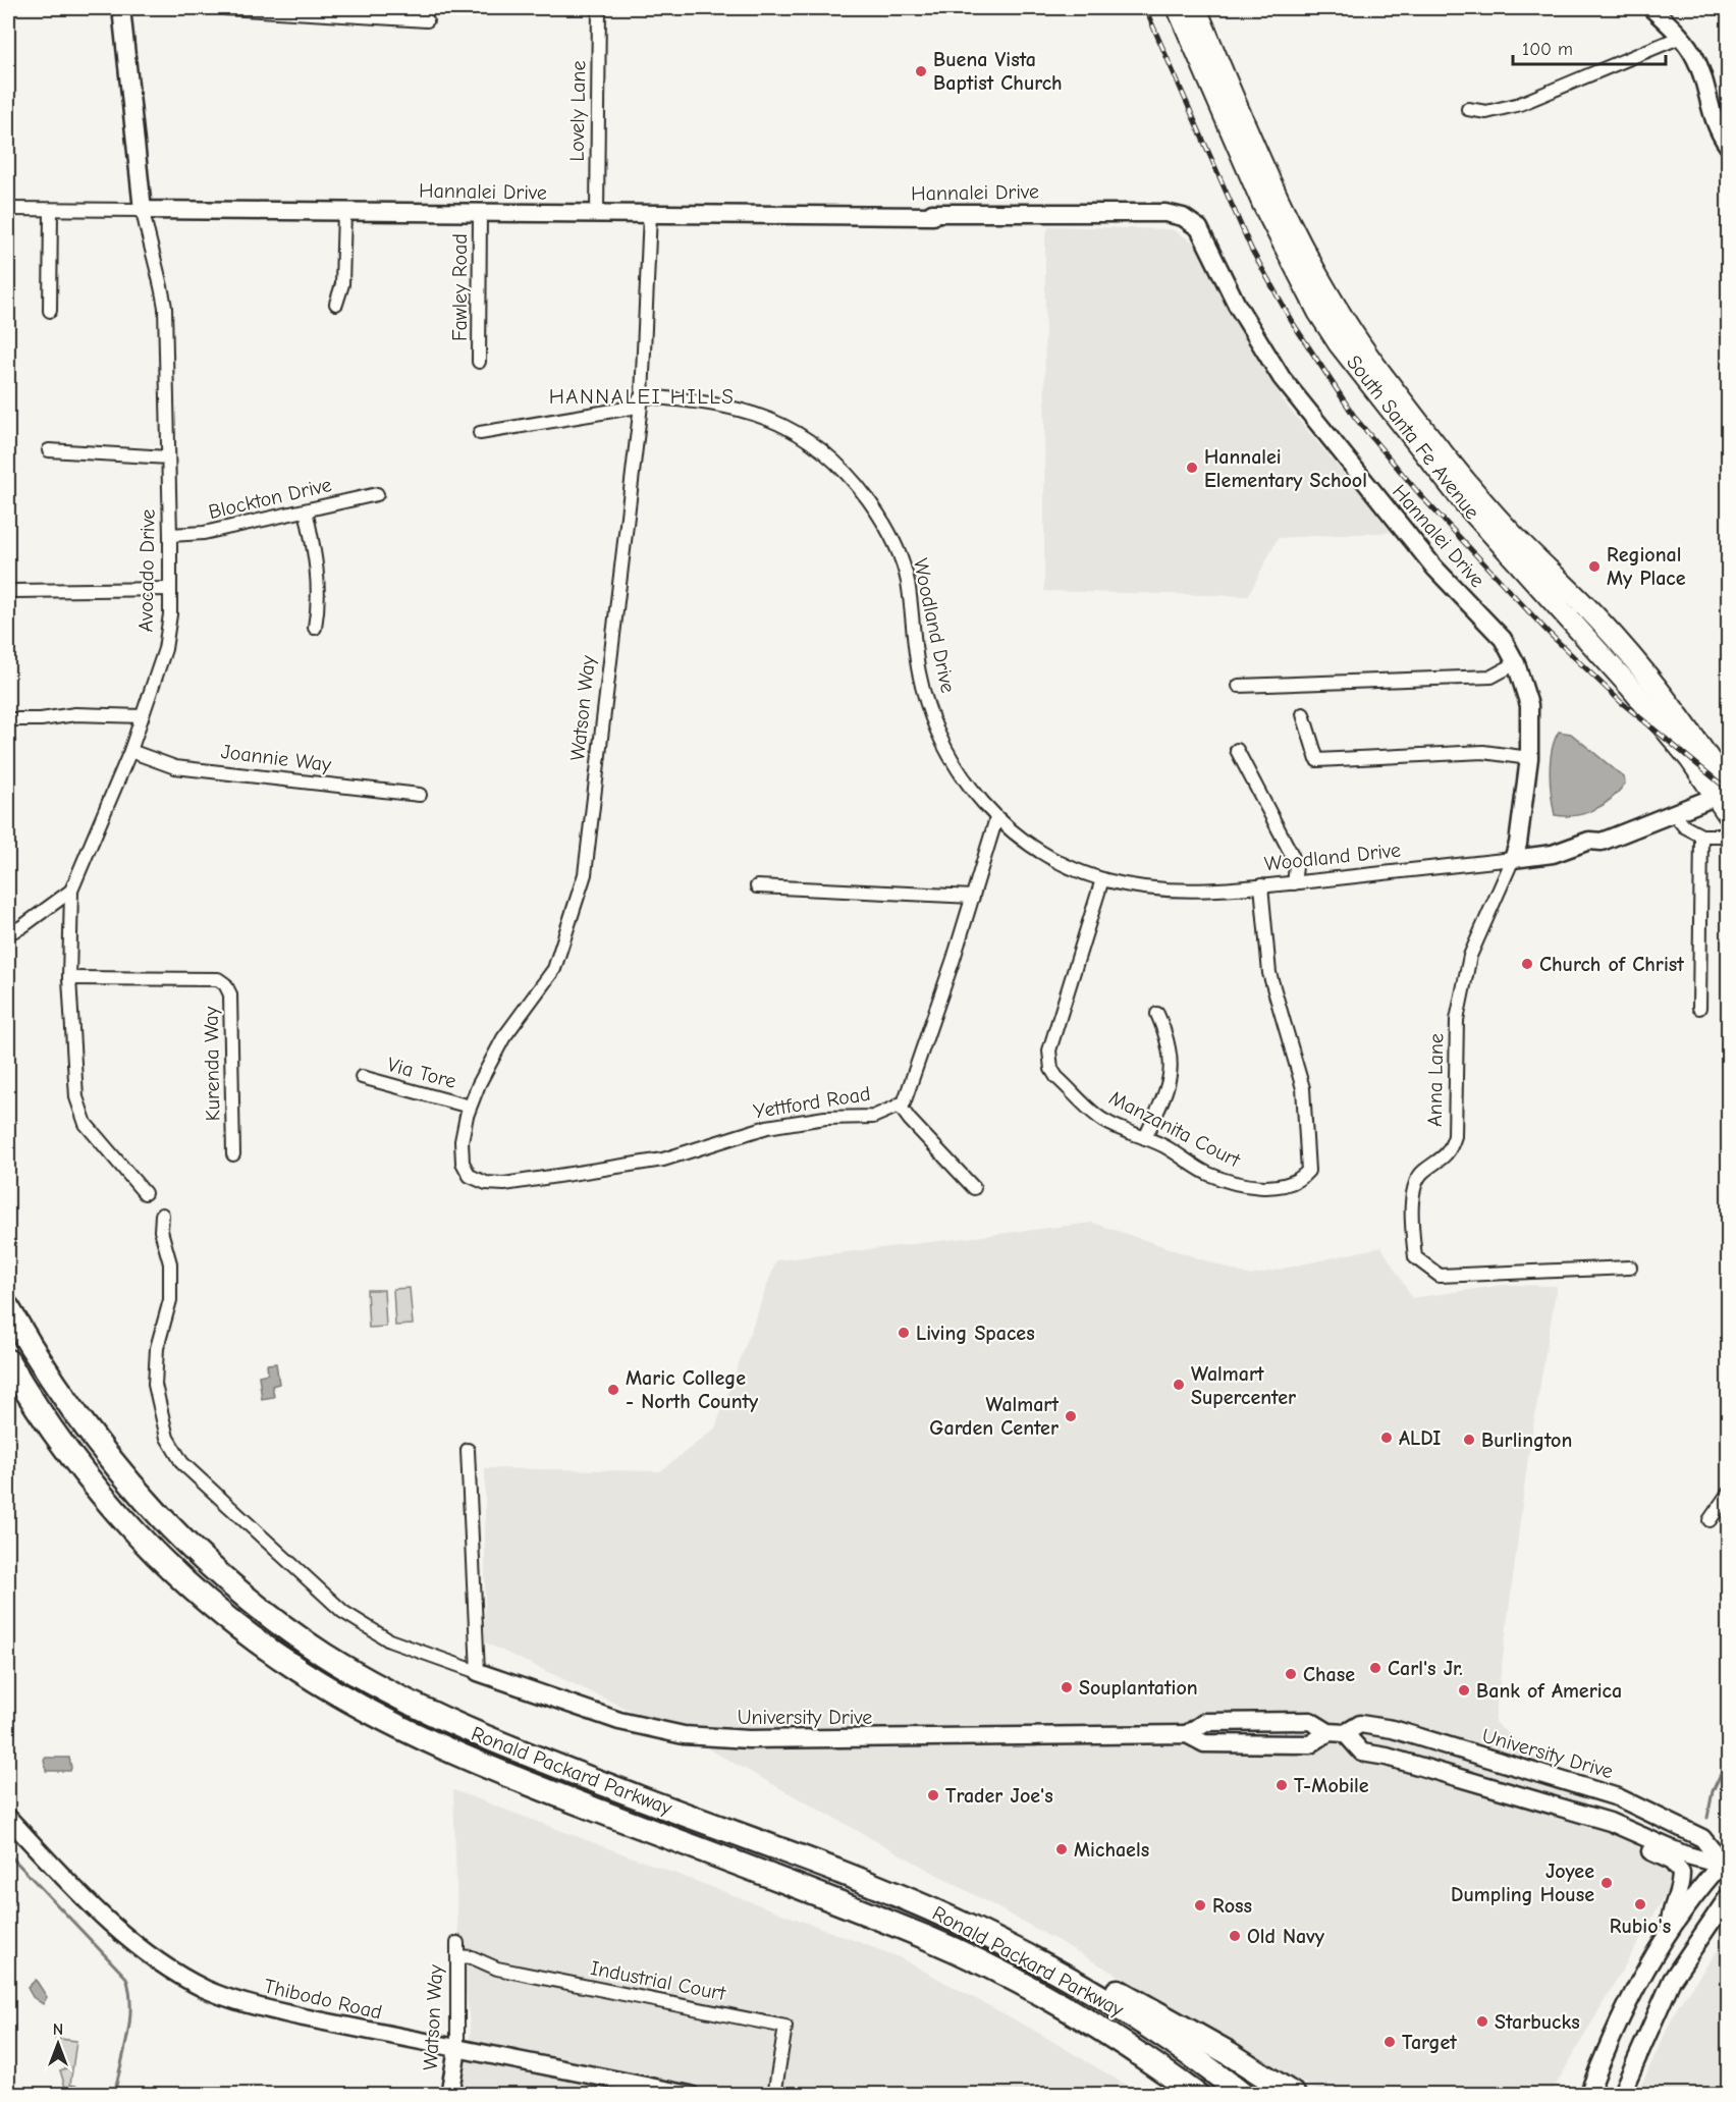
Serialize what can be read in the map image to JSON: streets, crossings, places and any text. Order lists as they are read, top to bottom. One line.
{"streets":{"highway":["Ronald Packard Parkway"],"main road":["South Santa Fe Avenue"],"street":["Lovely Lane","Hannalei Drive","Fawley Road","Blockton Drive","Avocado Drive","Woodland Drive","Watson Way","Joannie Way","Kurenda Way","Via Tore","Anna Lane","Yettford Road","Manzanita Court","University Drive","Industrial Court","Thibodo Road"]},"crossings":[["Lovely Lane","Hannalei Drive"],["Hannalei Drive","Fawley Road"],["Hannalei Drive","Avocado Drive"],["Hannalei Drive","Woodland Drive"],["Hannalei Drive","Watson Way"],["Hannalei Drive","Anna Lane"],["South Santa Fe Avenue","Woodland Drive"],["Blockton Drive","Avocado Drive"],["Avocado Drive","Joannie Way"],["Avocado Drive","Kurenda Way"],["Woodland Drive","Watson Way"],["Woodland Drive","Anna Lane"],["Woodland Drive","Yettford Road"],["Woodland Drive","Manzanita Court"],["Watson Way","Via Tore"],["Watson Way","Yettford Road"],["Watson Way","Industrial Court"],["Watson Way","Thibodo Road"]],"districts":["HANNALEI HILLS"],"places":["Buena Vista Baptist Church","Hannalei Elementary School","Regional My Place","Church of Christ","Living Spaces","Walmart Supercenter","Maric College - North County","Walmart Garden Center","ALDI","Burlington","Carl's Jr.","Chase","Souplantation","Bank of America","T-Mobile","Trader Joe's","Michaels","Joyee Dumpling House","Rubio's","Ross","Old Navy","Starbucks","Target"],"scale_bar":"100 m","north":"top"}
